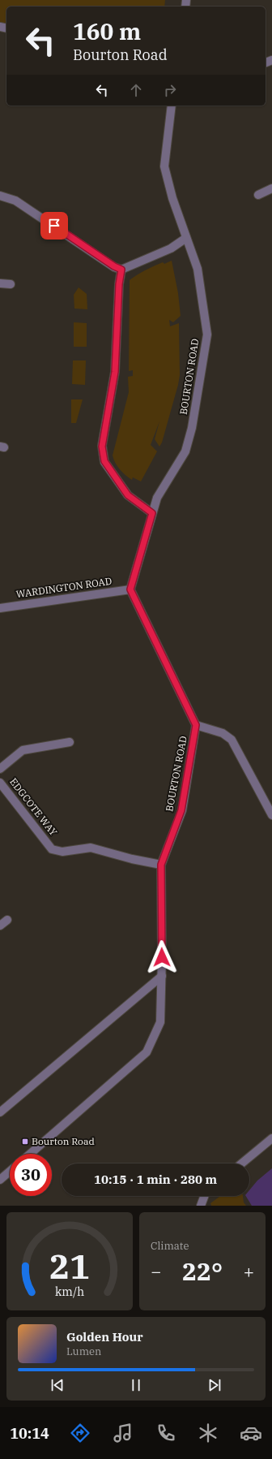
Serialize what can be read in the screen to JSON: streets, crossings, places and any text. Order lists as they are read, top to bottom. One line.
{"streets":{"street":["BOURTON ROAD","WARDINGTON ROAD","EDGCOTE WAY"]},"crossings":[["BOURTON ROAD","WARDINGTON ROAD"],["BOURTON ROAD","EDGCOTE WAY"]],"places":{"transit":["Bourton Road"]},"page":{"turn":["160 m","Bourton Road"],"limit":"30","trip":"10:15 · 1 min · 280 m","tile":"Climate","heat":["−","22°","+"],"song":["Golden Hour","Lumen"],"tabs":"10:14","gauge":["21","km/h"]}}
